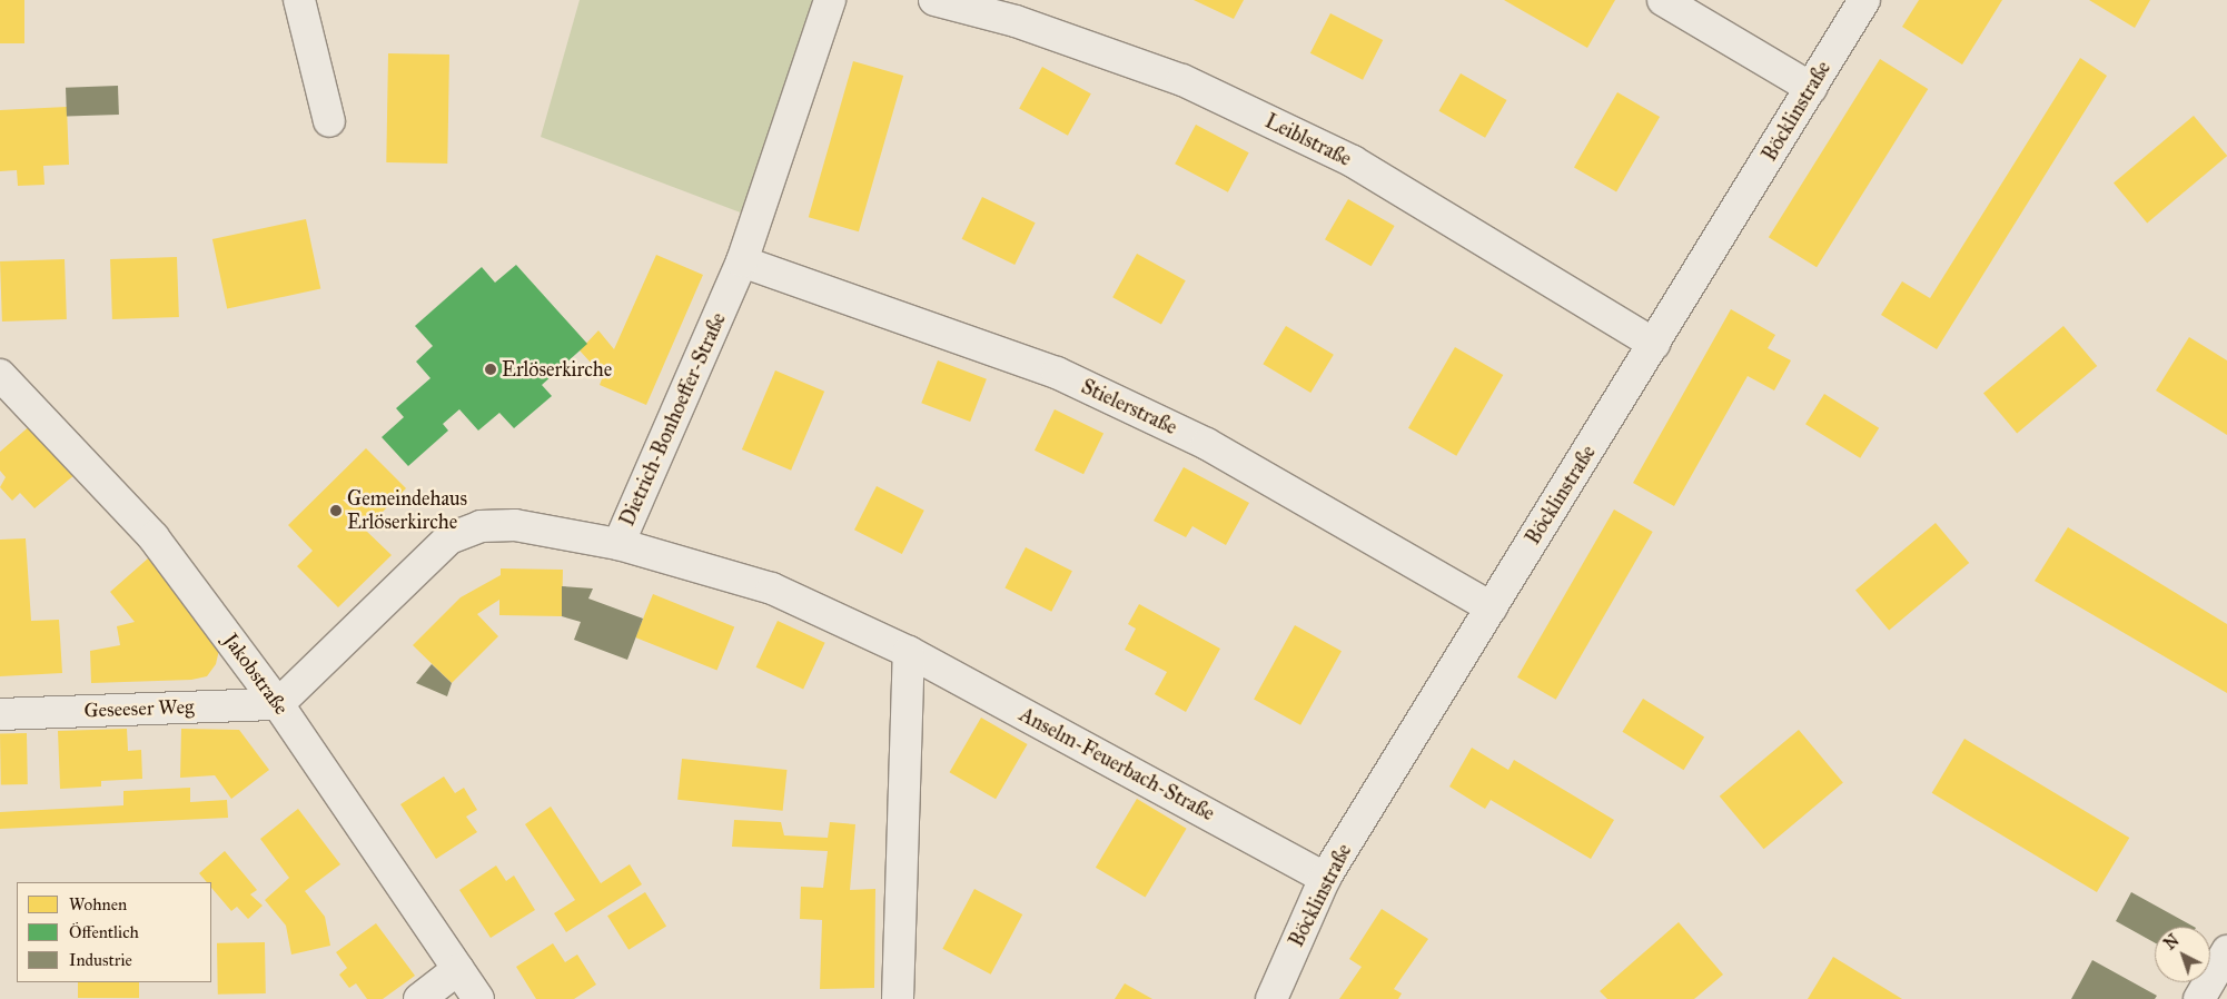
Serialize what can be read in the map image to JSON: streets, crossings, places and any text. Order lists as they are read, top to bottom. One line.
{"streets":{"street":["Böcklinstraße","Leiblstraße","Stielerstraße","Dietrich-Bonhoeffer-Straße","Jakobstraße","Geseeser Weg","Anselm-Feuerbach-Straße"]},"crossings":[["Böcklinstraße","Leiblstraße"],["Böcklinstraße","Stielerstraße"],["Böcklinstraße","Anselm-Feuerbach-Straße"],["Stielerstraße","Dietrich-Bonhoeffer-Straße"],["Dietrich-Bonhoeffer-Straße","Jakobstraße"],["Dietrich-Bonhoeffer-Straße","Geseeser Weg"],["Dietrich-Bonhoeffer-Straße","Anselm-Feuerbach-Straße"],["Jakobstraße","Geseeser Weg"]],"places":["Erlöserkirche","Gemeindehaus Erlöserkirche"],"legend":["Wohnen","Öffentlich","Industrie"],"north":"top left"}
